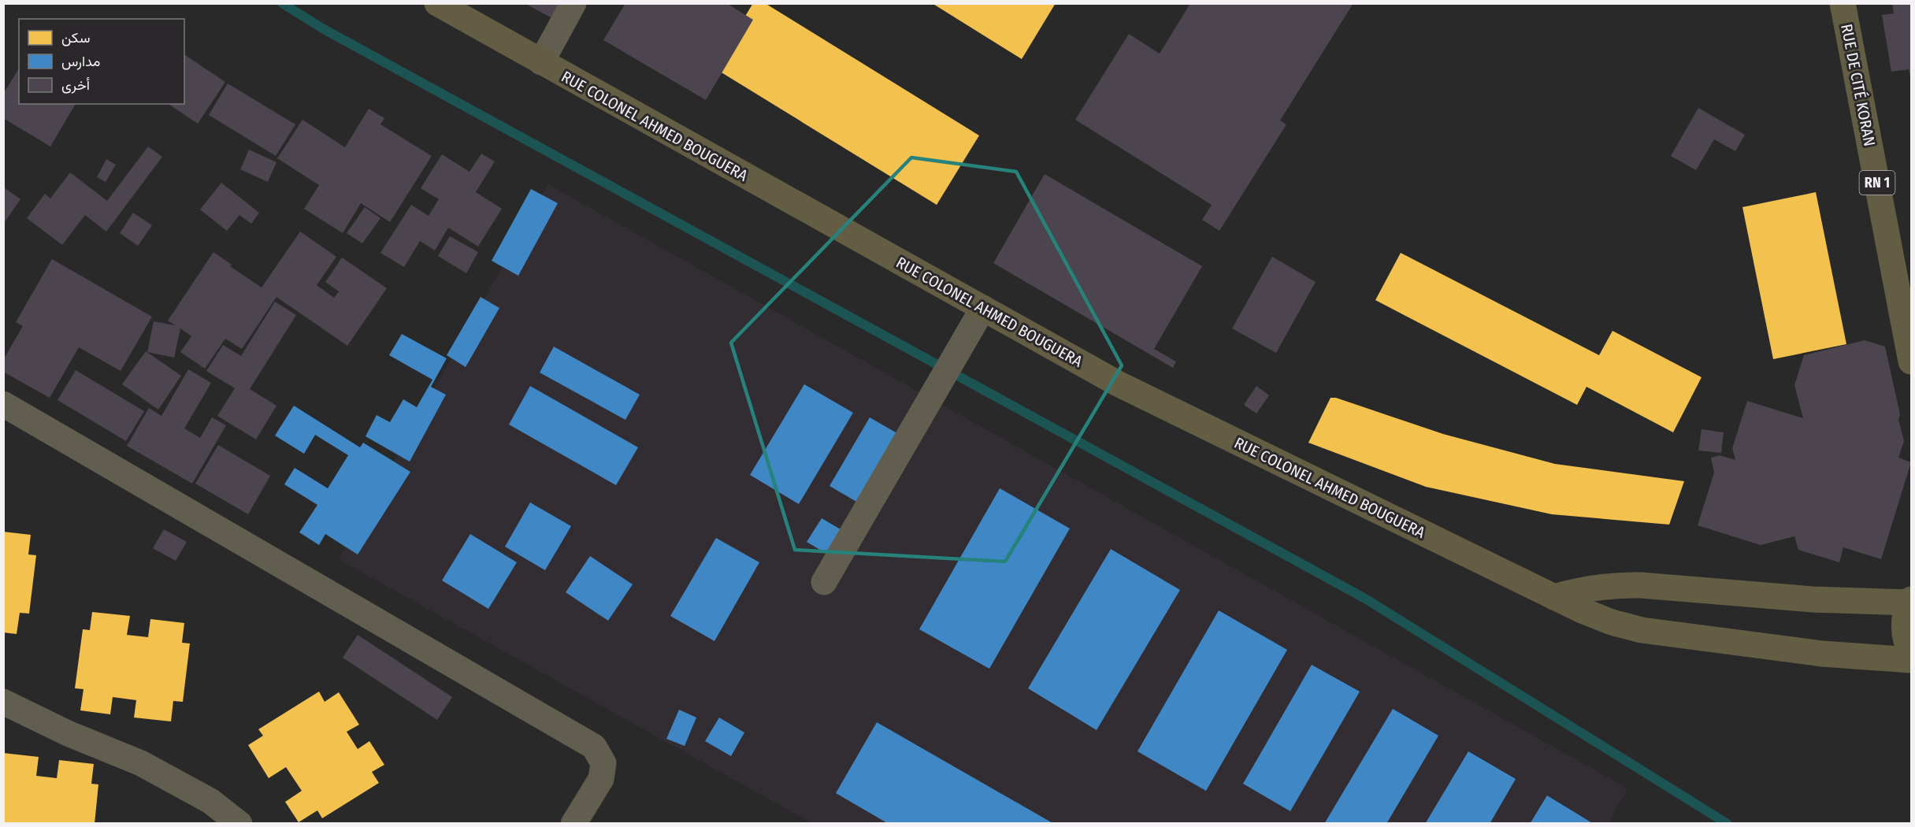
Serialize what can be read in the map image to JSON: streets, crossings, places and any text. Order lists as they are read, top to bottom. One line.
{"streets":{"main road":["RUE DE CITÉ KORAN","RUE COLONEL AHMED BOUGUERA","RN 1"]},"legend":["سكن","مدارس","أخرى"]}
